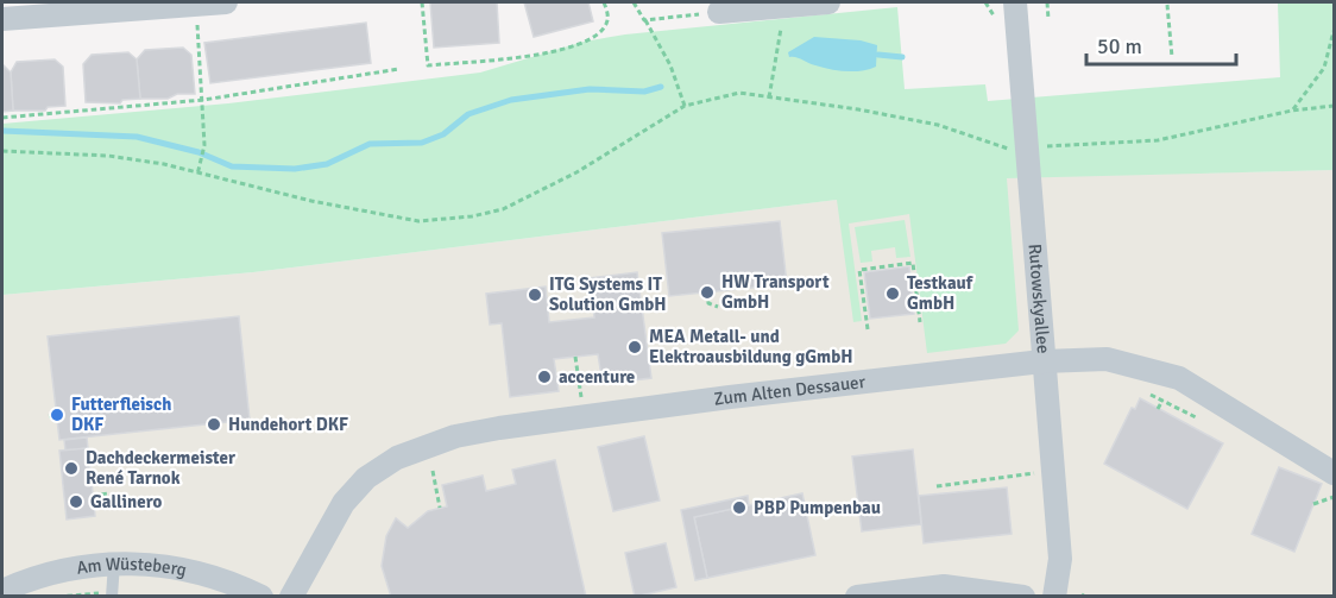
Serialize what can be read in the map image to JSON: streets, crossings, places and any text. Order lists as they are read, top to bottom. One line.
{"streets":{"street":["Rutowskyallee","Zum Alten Dessauer","Am Wüsteberg"]},"crossings":[["Rutowskyallee","Zum Alten Dessauer"]],"places":["HW Transport GmbH","Testkauf GmbH","ITG Systems IT Solution GmbH","MEA Metall- und Elektroausbildung gGmbH","accenture","Futterfleisch DKF","Hundehort DKF","Dachdeckermeister René Tarnok","Gallinero","PBP Pumpenbau"],"scale_bar":"50 m"}
